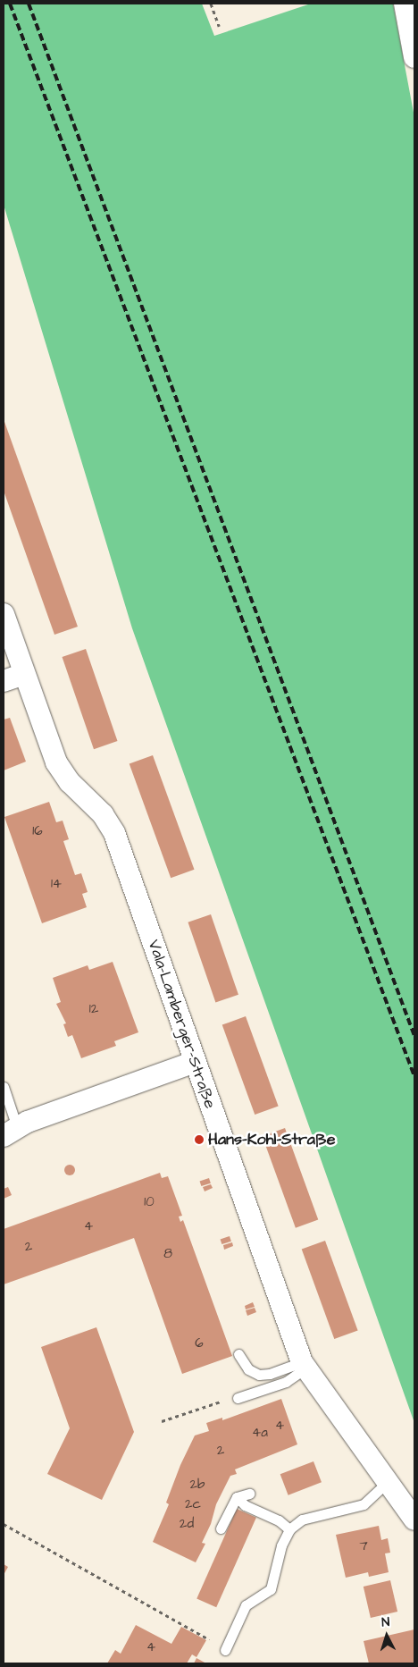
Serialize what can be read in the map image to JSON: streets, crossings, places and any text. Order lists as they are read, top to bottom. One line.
{"streets":{"street":["Vala-Lamberger-Straße"]},"places":["Hans-Kohl-Straße"],"house_numbers":["16","14","12","10","4","2","8","6","4","4a","2","2b","2c","2d","7","4"],"north":"top"}
